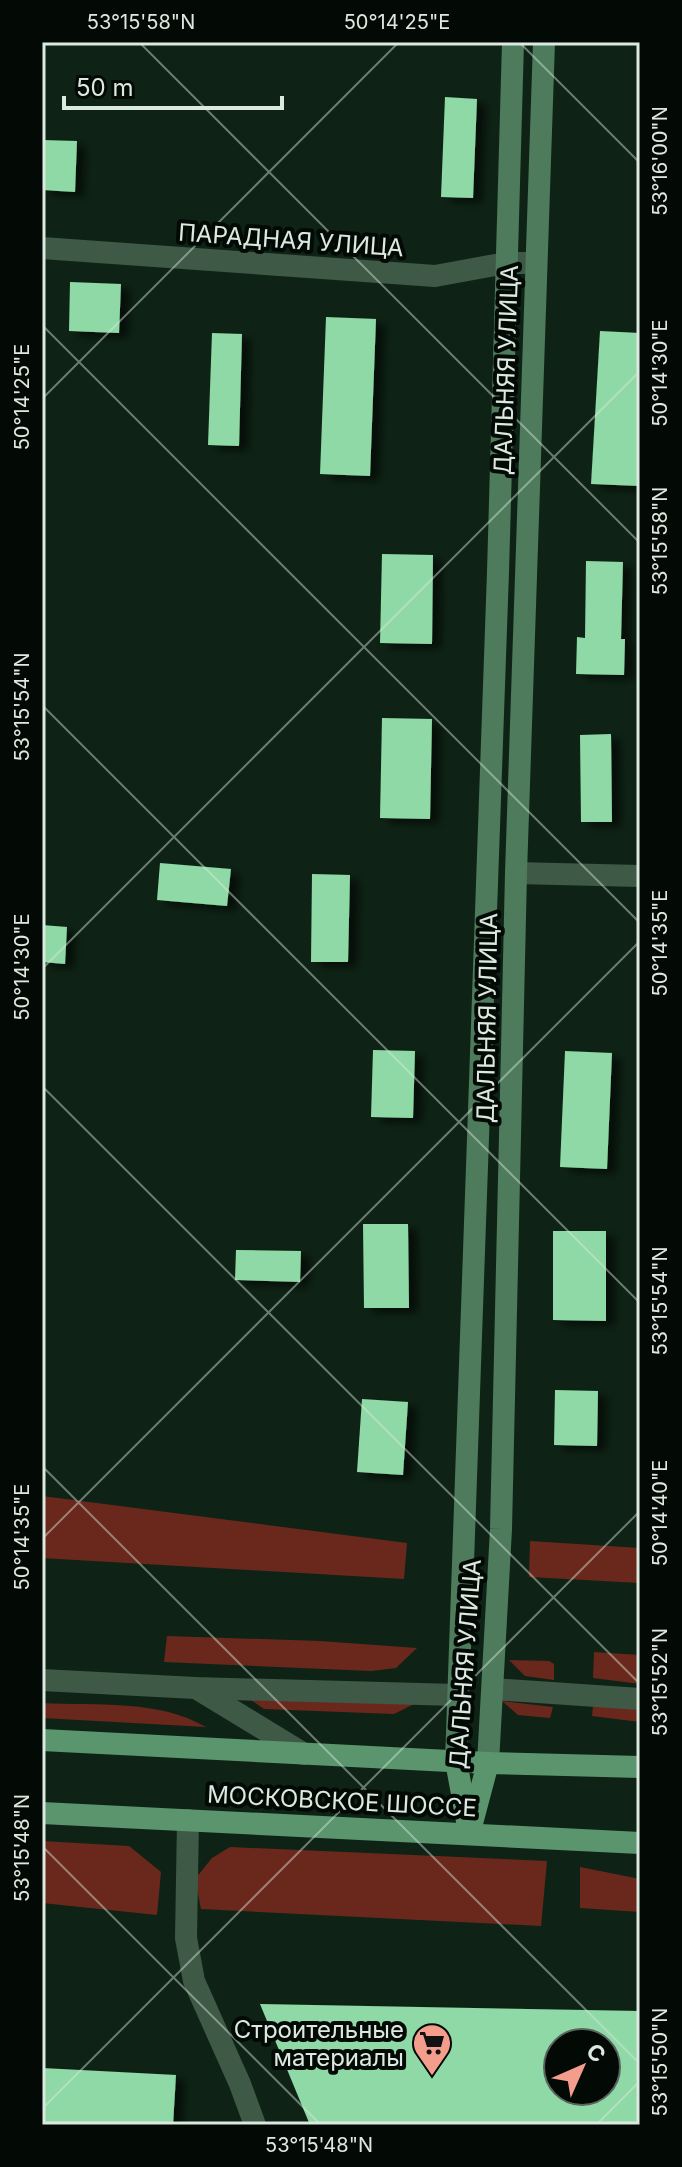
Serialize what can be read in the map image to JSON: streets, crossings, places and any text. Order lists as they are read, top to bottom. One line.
{"streets":{"main road":["ДАЛЬНЯЯ УЛИЦА","МОСКОВСКОЕ ШОССЕ"],"street":["ПАРАДНАЯ УЛИЦА"]},"crossings":[["ПАРАДНАЯ УЛИЦА","ДАЛЬНЯЯ УЛИЦА"],["ДАЛЬНЯЯ УЛИЦА","МОСКОВСКОЕ ШОССЕ"]],"places":{"supermarket":["Строительные материалы"]},"scale_bar":"50 m","north":"top right","coordinates":["53°15'58\"N","50°14'25\"E","53°16'00\"N","50°14'30\"E","53°15'54\"N","50°14'35\"E","50°14'40\"E","53°15'52\"N","53°15'48\"N","53°15'50\"N"]}
